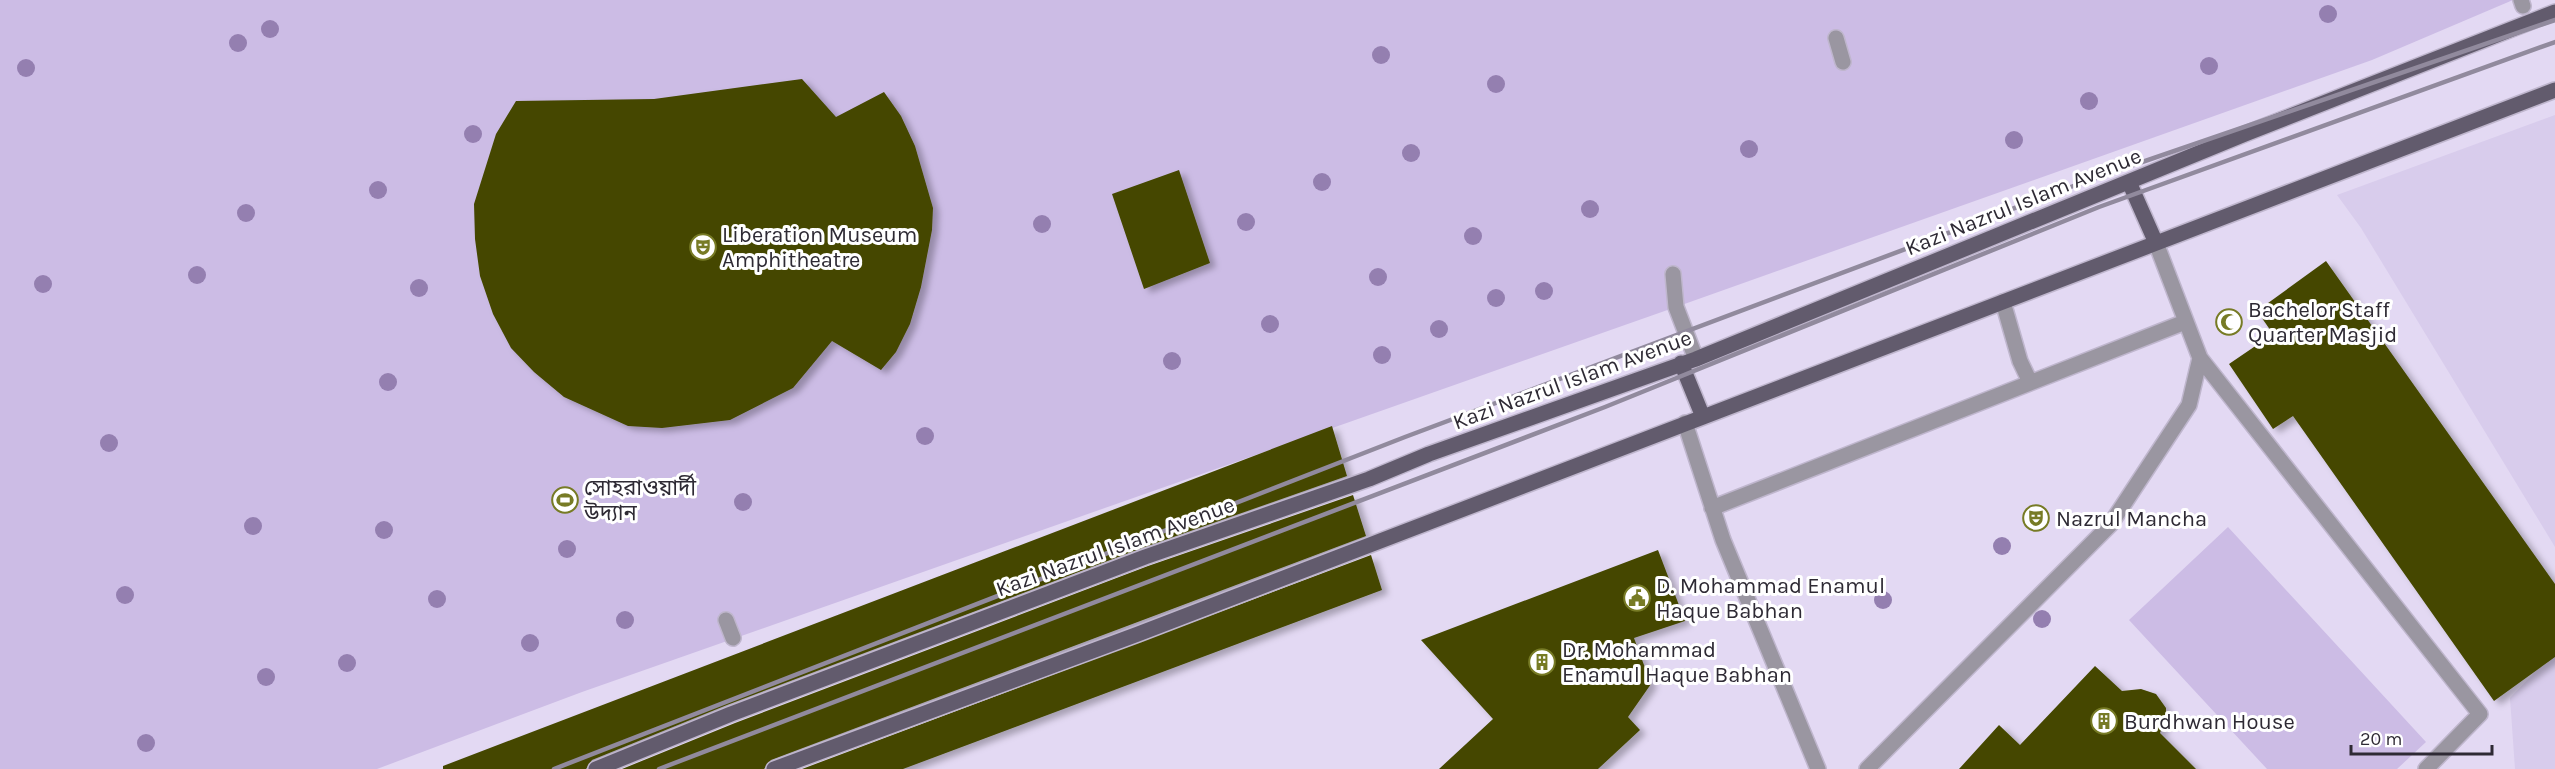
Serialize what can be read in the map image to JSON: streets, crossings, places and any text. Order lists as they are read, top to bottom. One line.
{"streets":{"main road":["Kazi Nazrul Islam Avenue"]},"places":{"theatre":["Liberation Museum Amphitheatre","Nazrul Mancha"],"mosque":["Bachelor Staff Quarter Masjid"],"sports":["সোহরাওয়ার্দী উদ্যান"],"public building":["D. Mohammad Enamul Haque Babhan"],"building":["Dr. Mohammad Enamul Haque Babhan","Burdhwan House"]},"scale_bar":"20 m"}
